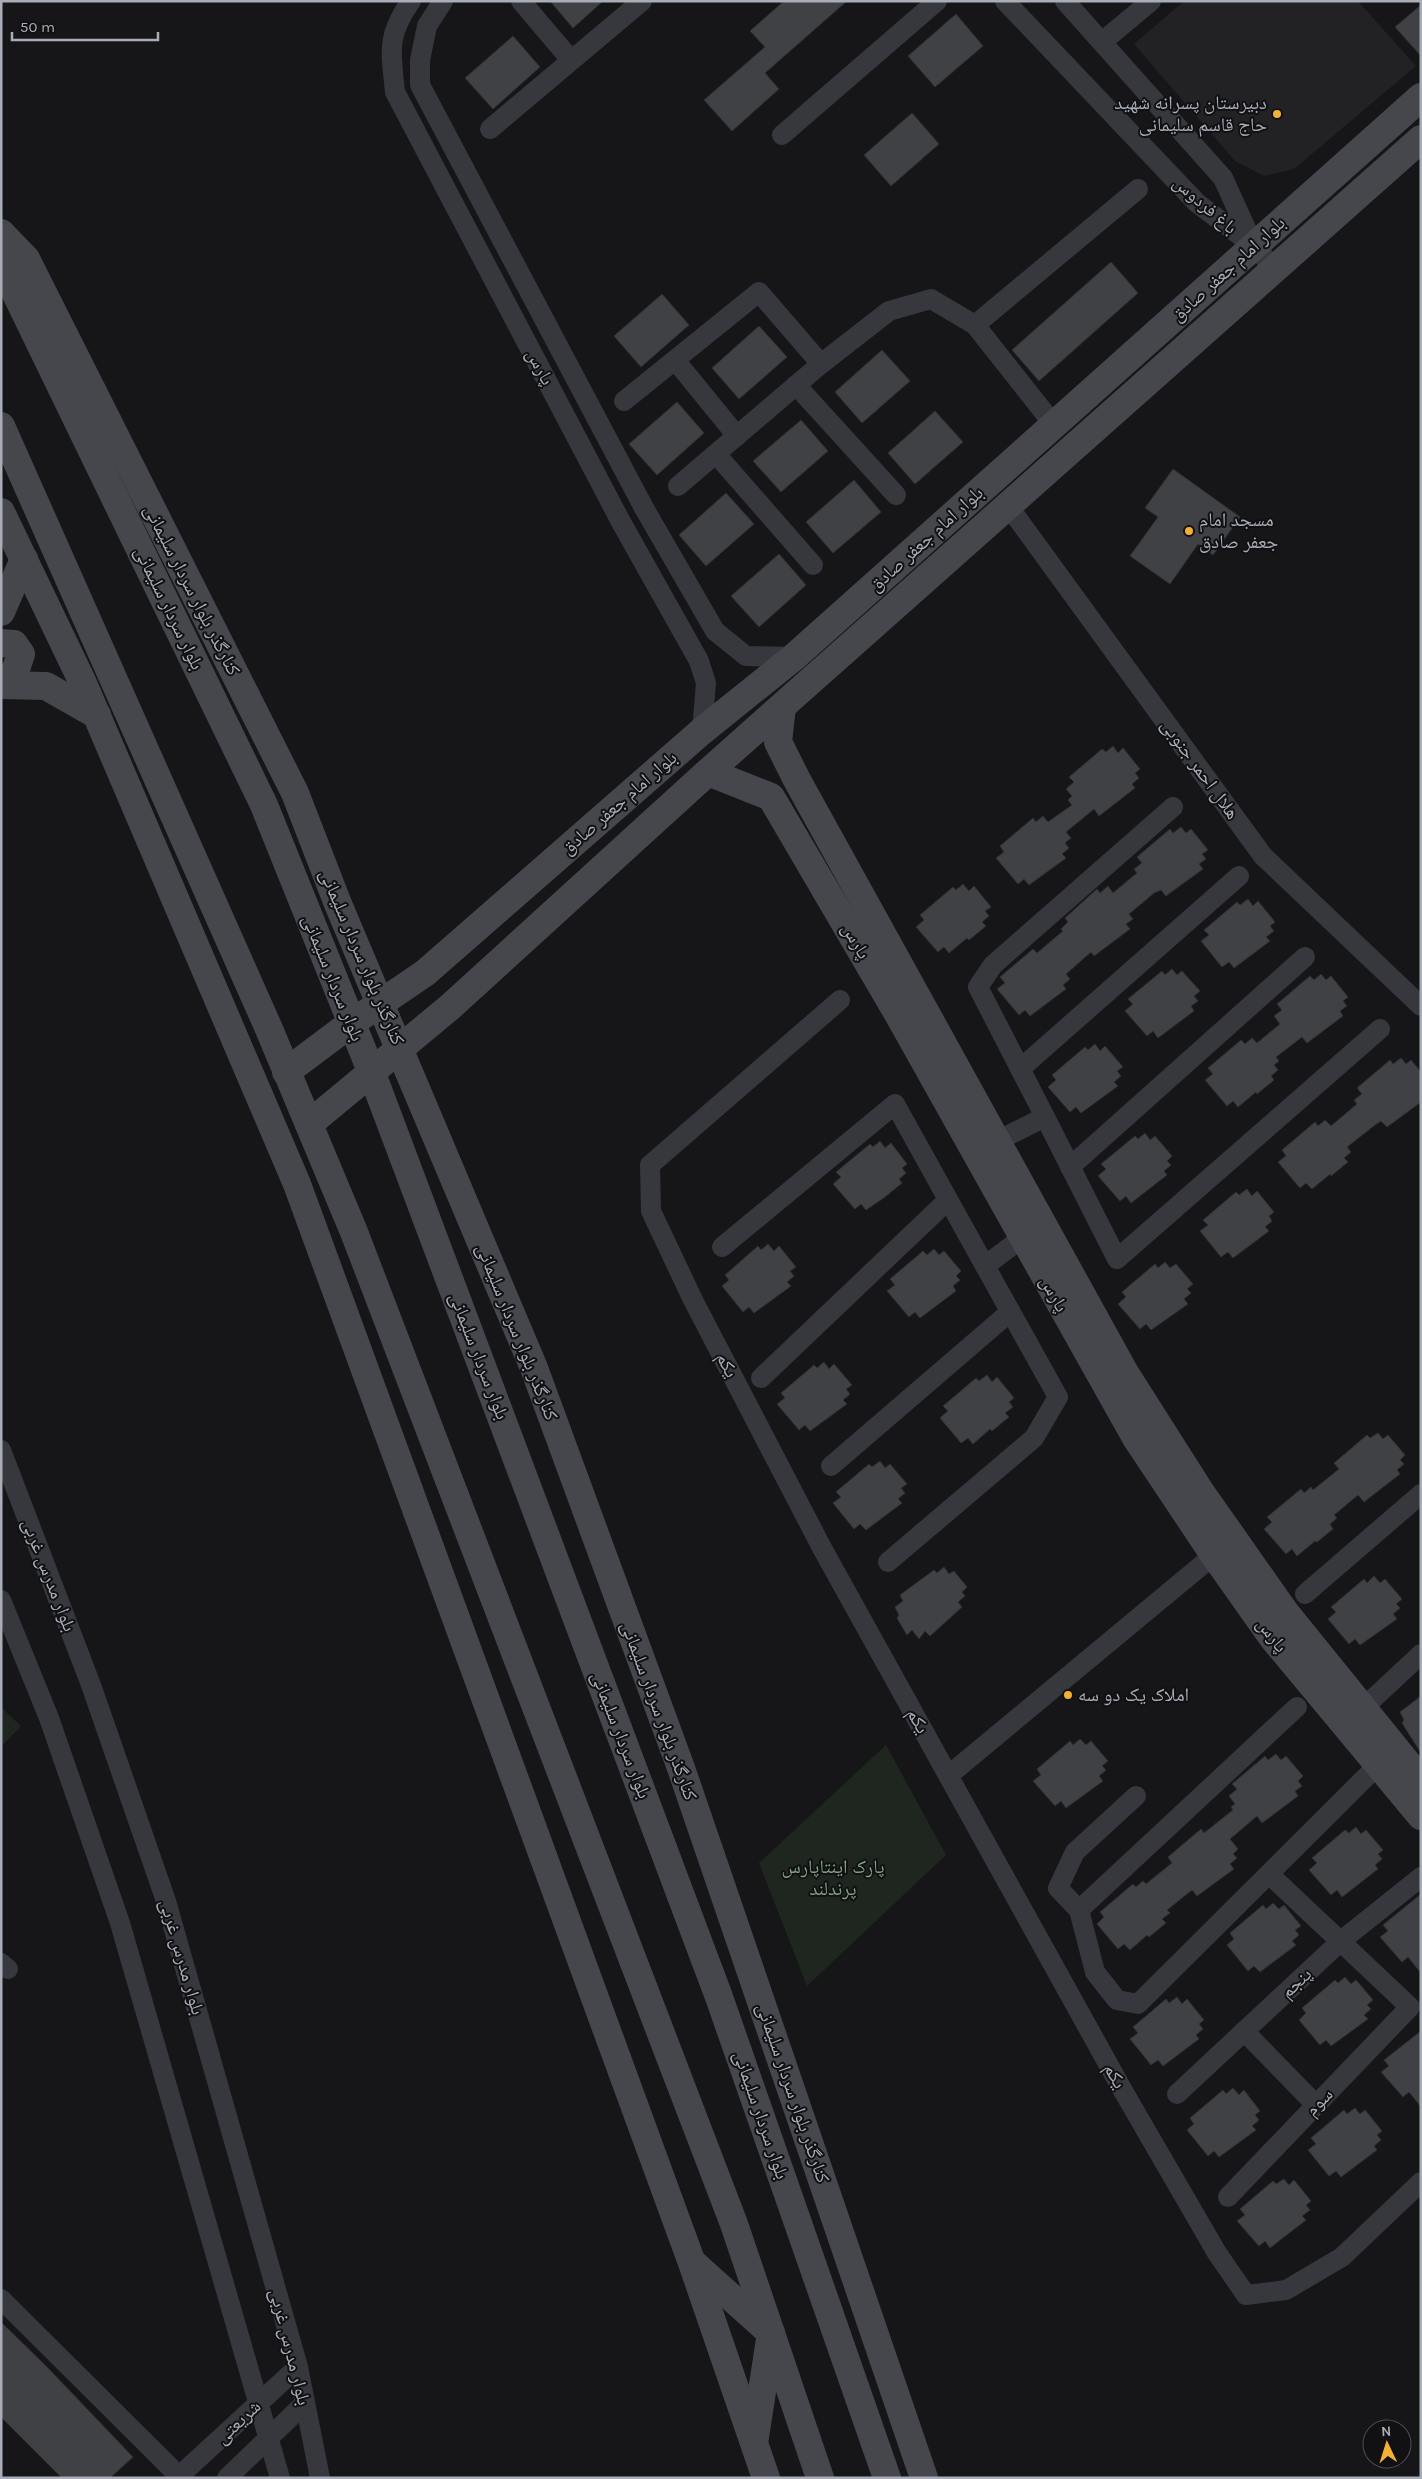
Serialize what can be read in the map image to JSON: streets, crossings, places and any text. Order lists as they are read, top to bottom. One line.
{"streets":{"street":["باغ فردوس","بلوار امام جعفر صادق","پارس","کنارگذر بلوار سردار سلیمانی","بلوار سردار سلیمانی","هلال احمر جنوبی","یکم","بلوار مدرس غربی","پنجم","سوم","شریعتی"]},"crossings":[["باغ فردوس","بلوار امام جعفر صادق"],["بلوار امام جعفر صادق","پارس"],["بلوار امام جعفر صادق","کنارگذر بلوار سردار سلیمانی"],["بلوار امام جعفر صادق","بلوار سردار سلیمانی"],["بلوار امام جعفر صادق","هلال احمر جنوبی"],["بلوار مدرس غربی","شریعتی"],["پنجم","سوم"]],"parks":["پارک اینتاپارس پرندلند"],"places":["دبیرستان پسرانه شهید حاج قاسم سلیمانی","مسجد امام جعفر صادق","املاک یک دو سه"],"scale_bar":"50 m","north":"top"}
